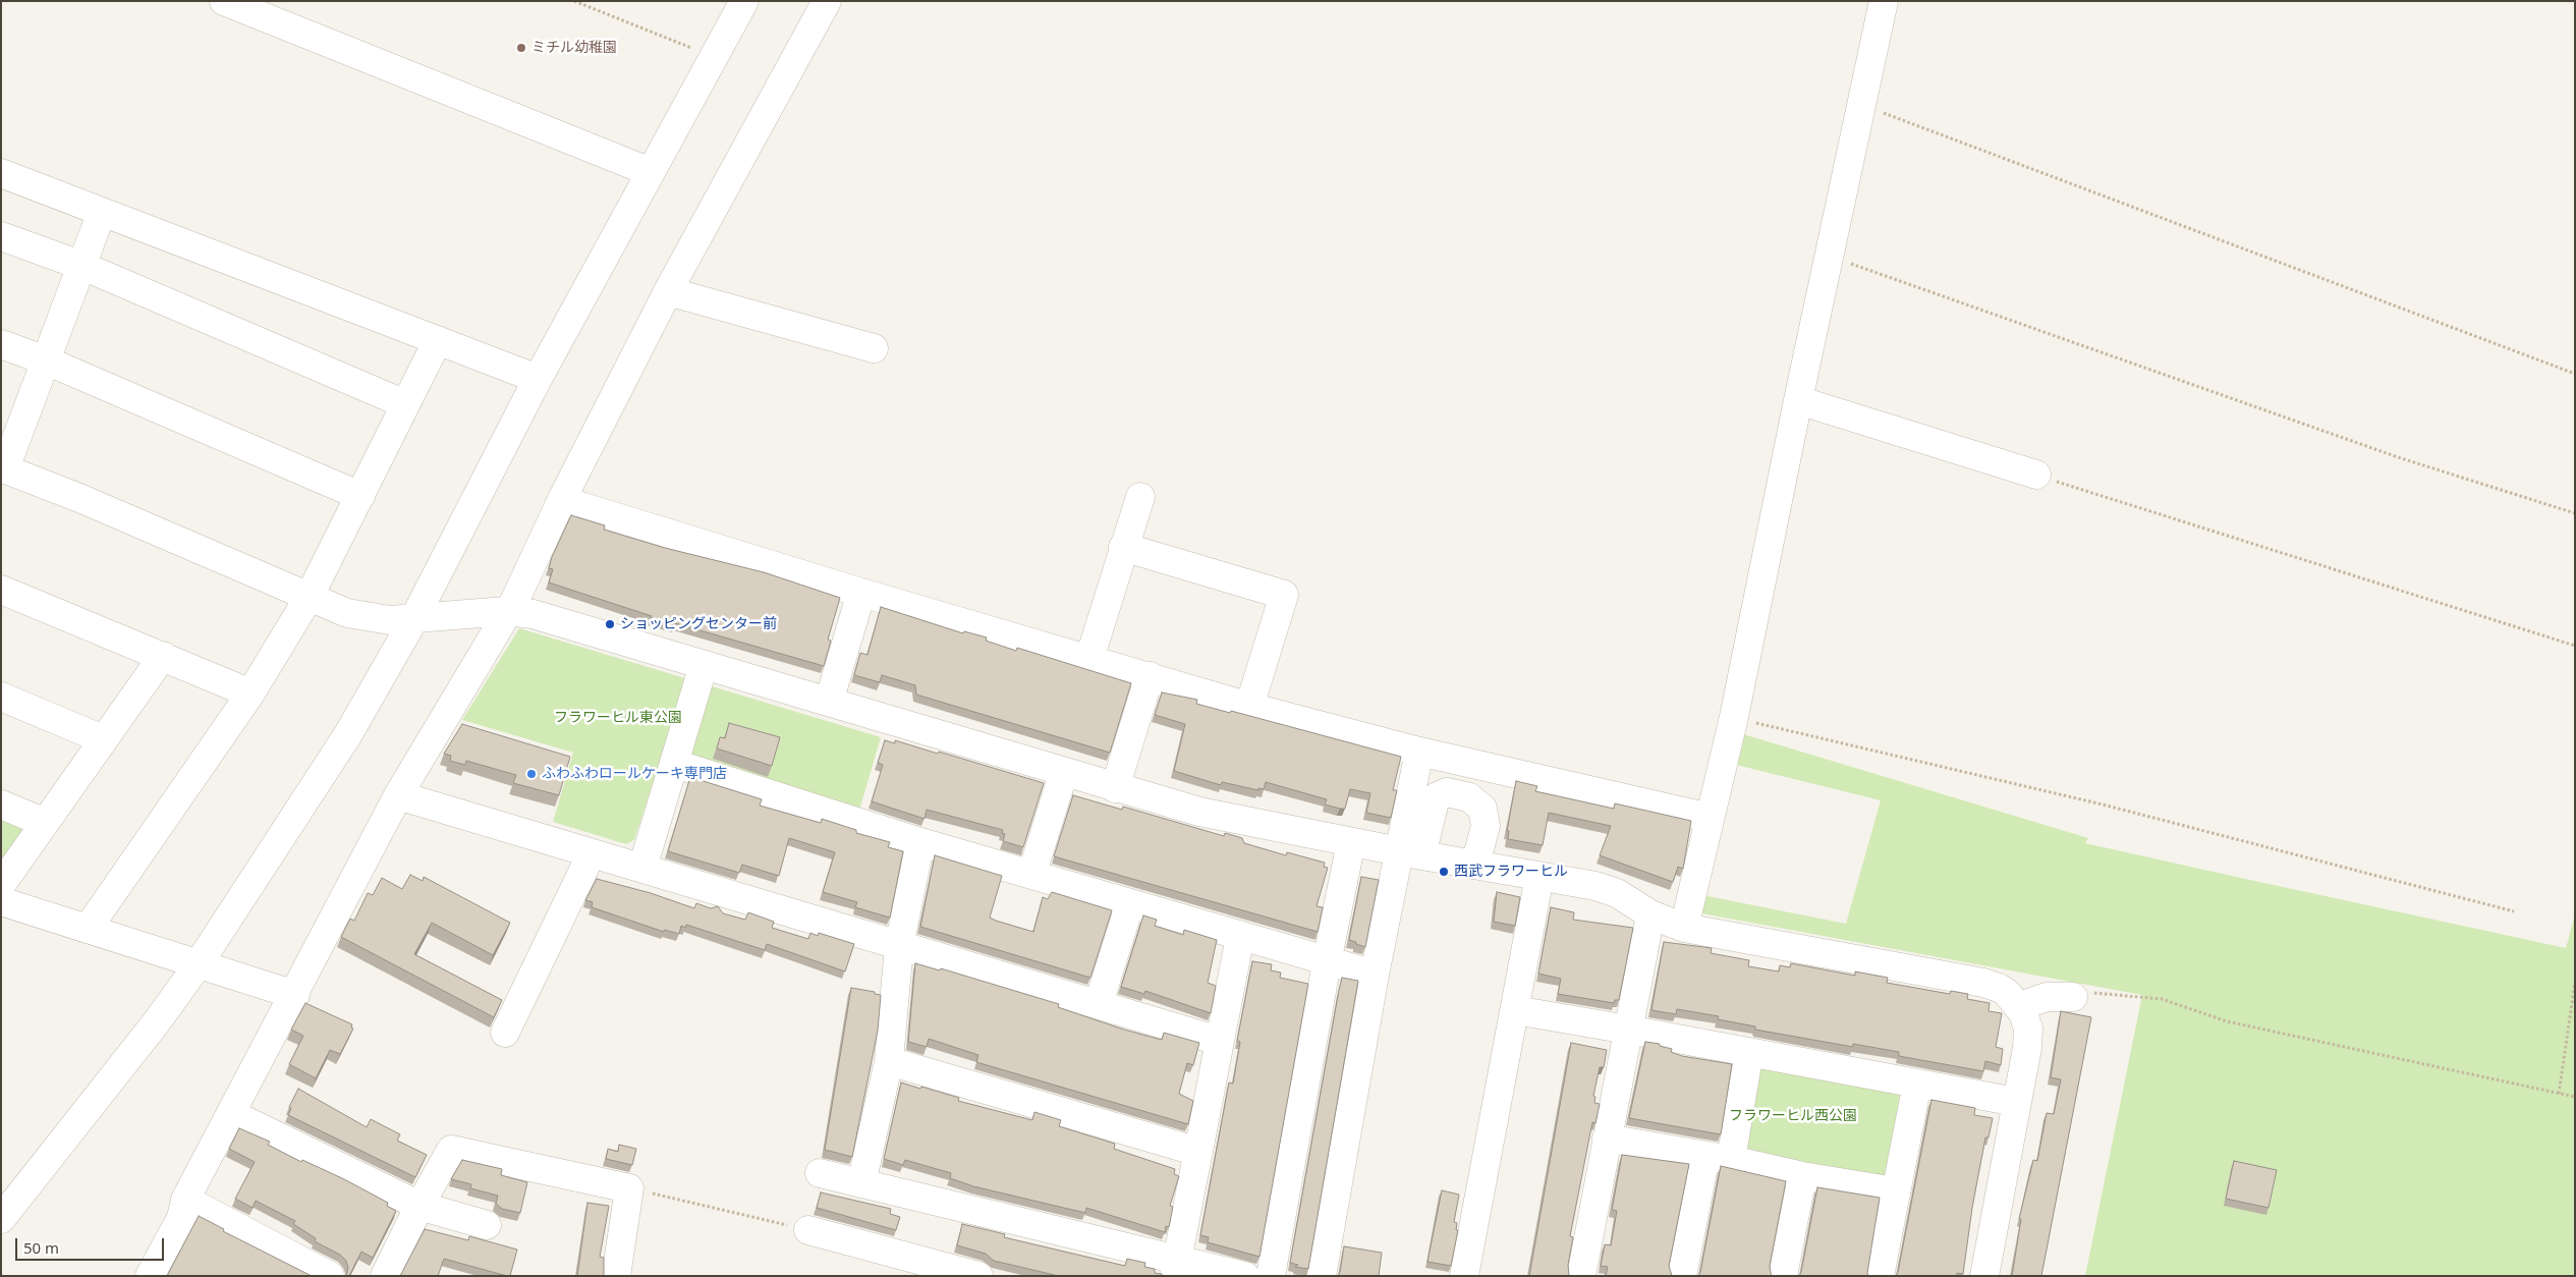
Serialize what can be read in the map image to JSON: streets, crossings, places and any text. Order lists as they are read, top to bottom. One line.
{"parks":["フラワーヒル東公園","フラワーヒル西公園"],"places":["ミチル幼稚園","ショッピングセンター前","ふわふわロールケーキ専門店","西武フラワーヒル"],"scale_bar":"50 m"}
